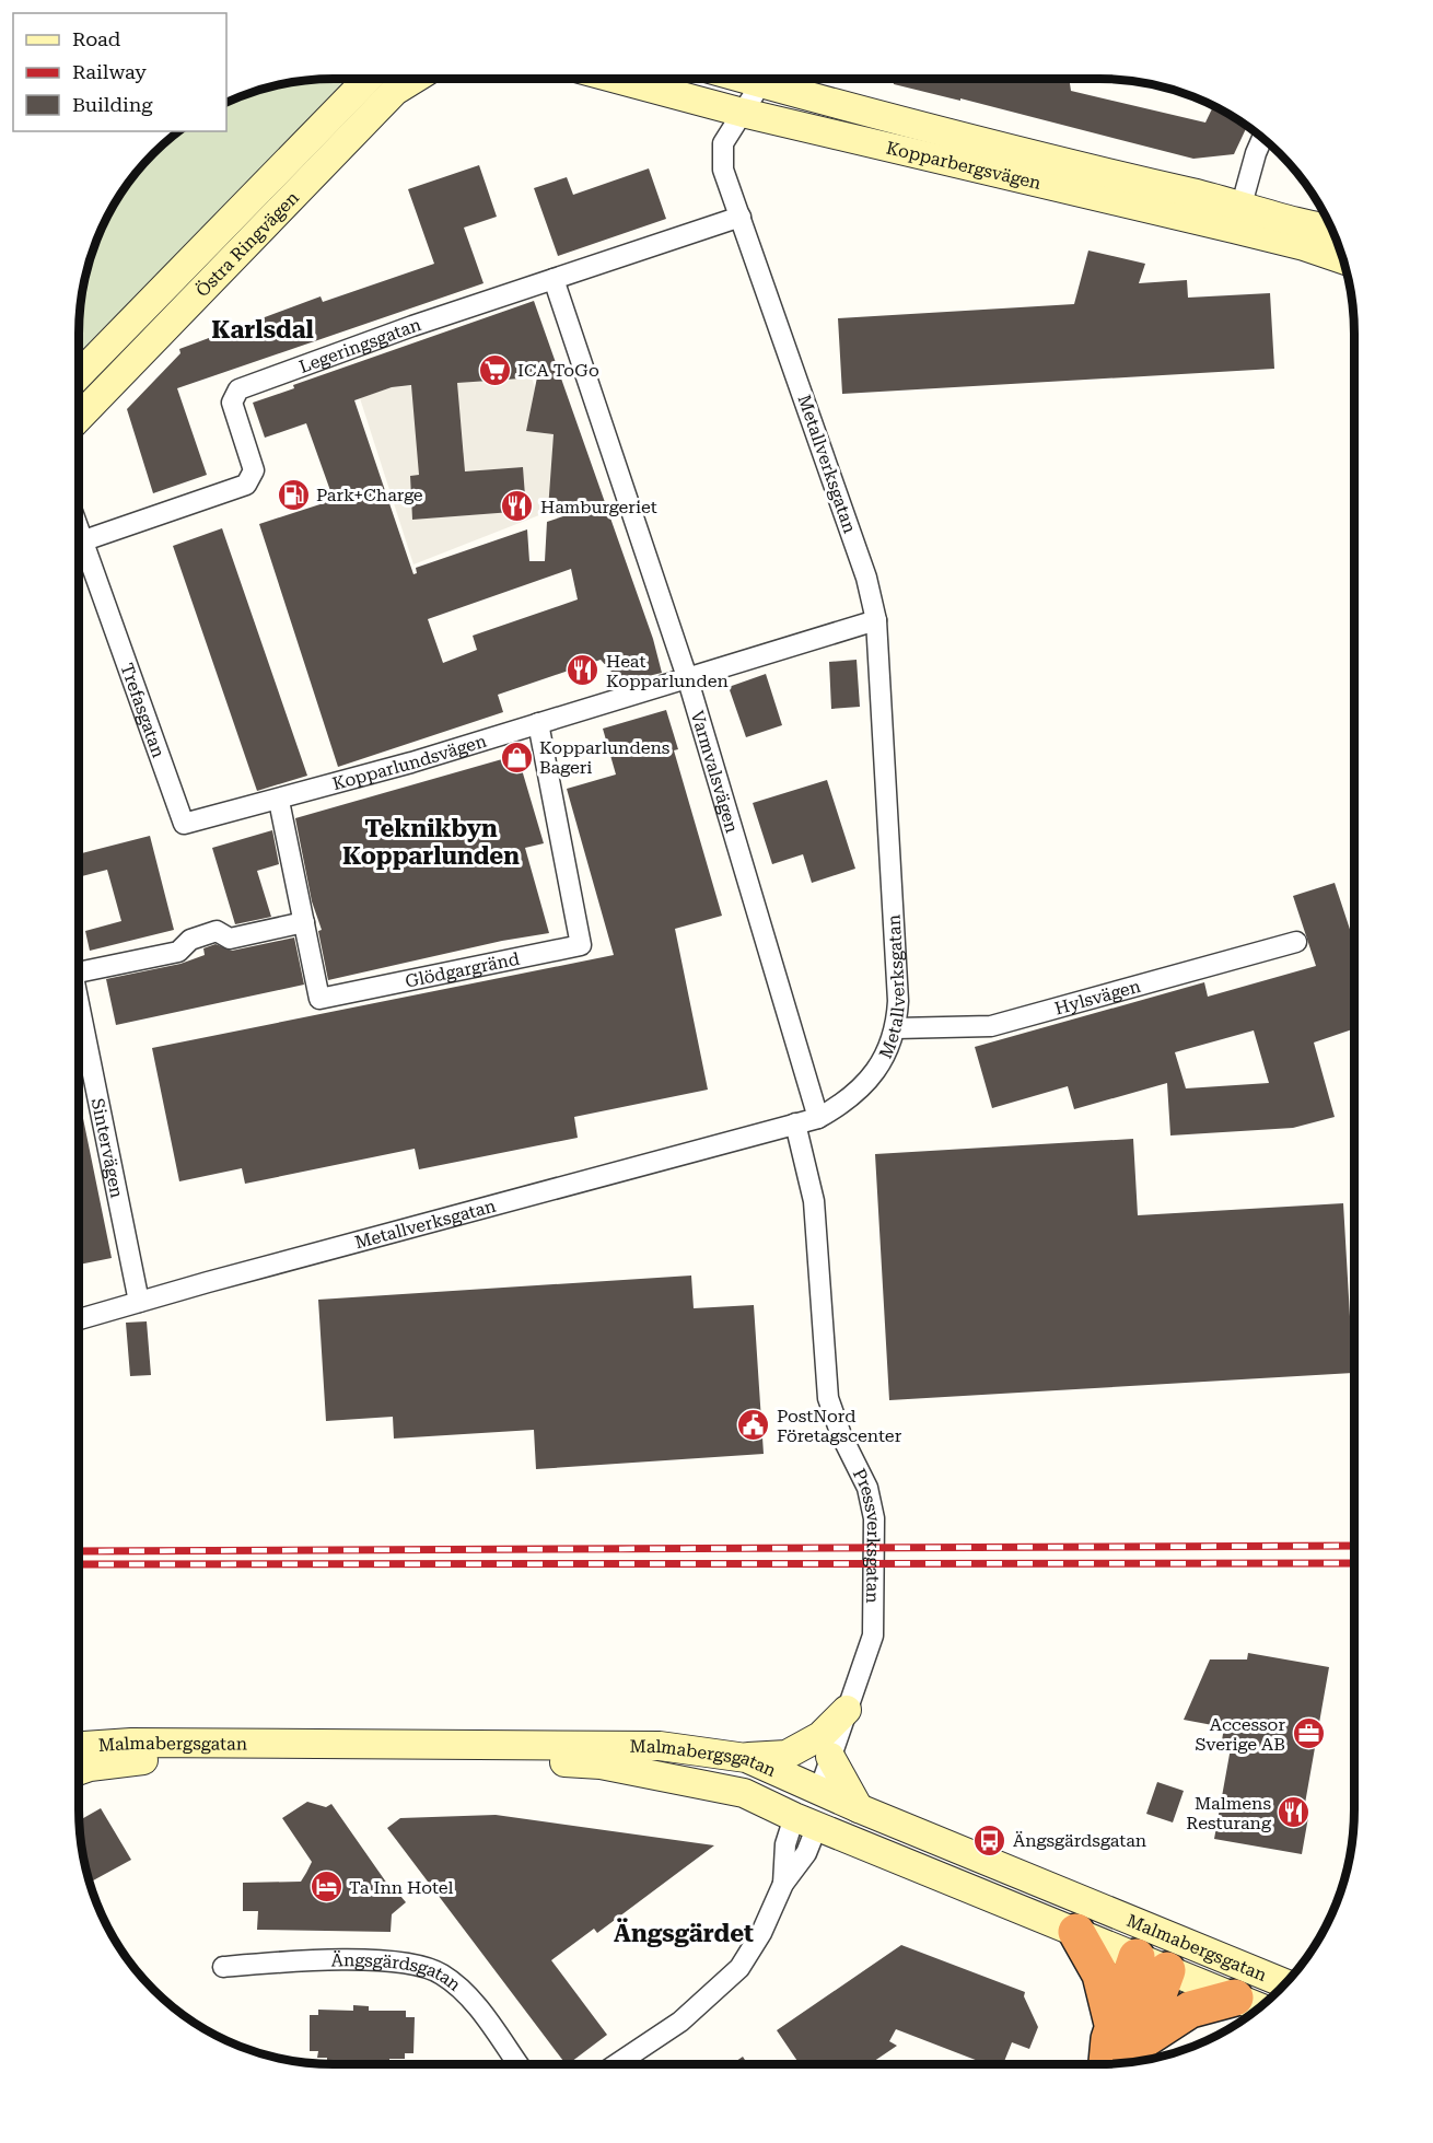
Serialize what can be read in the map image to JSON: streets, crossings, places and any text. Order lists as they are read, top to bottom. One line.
{"streets":{"main road":["Kopparbergsvägen","Östra Ringvägen","Malmabergsgatan"],"street":["Legeringsgatan","Metallverksgatan","Trefasgatan","Kopparlundsvägen","Varmvalsvägen","Glödgargränd","Hylsvägen","Sintervägen","Pressverksgatan","Ängsgärdsgatan"]},"crossings":[["Kopparbergsvägen","Metallverksgatan"],["Legeringsgatan","Metallverksgatan"],["Legeringsgatan","Trefasgatan"],["Legeringsgatan","Varmvalsvägen"],["Metallverksgatan","Kopparlundsvägen"],["Metallverksgatan","Varmvalsvägen"],["Metallverksgatan","Hylsvägen"],["Metallverksgatan","Sintervägen"],["Metallverksgatan","Pressverksgatan"],["Trefasgatan","Kopparlundsvägen"],["Trefasgatan","Glödgargränd"],["Kopparlundsvägen","Varmvalsvägen"],["Kopparlundsvägen","Glödgargränd"],["Pressverksgatan","Malmabergsgatan"]],"districts":["Karlsdal","Teknikbyn Kopparlunden","Ängsgärdet"],"places":{"supermarket":["ICA ToGo"],"fuel station":["Park+Charge"],"restaurant":["Hamburgeriet","Heat Kopparlunden","Malmens Resturang"],"shop":["Kopparlundens Bageri"],"public building":["PostNord Företagscenter"],"office":["Accessor Sverige AB"],"bus stop":["Ängsgärdsgatan"],"hotel":["Ta Inn Hotel"]},"legend":["Road","Railway","Building"]}
